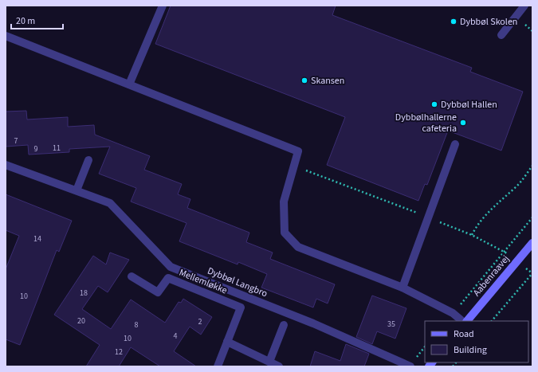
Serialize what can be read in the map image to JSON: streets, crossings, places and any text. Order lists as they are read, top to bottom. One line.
{"streets":{"street":["Aabenraavej","Mellemløkke","Dybbøl Langbro"]},"places":["Dybbøl Skolen","Skansen","Dybbøl Hallen","Dybbølhallerne cafeteria"],"house_numbers":["7","11","9","14","18","10","20","2","35","8","4","10","12"],"legend":["Road","Building"],"scale_bar":"20 m"}
